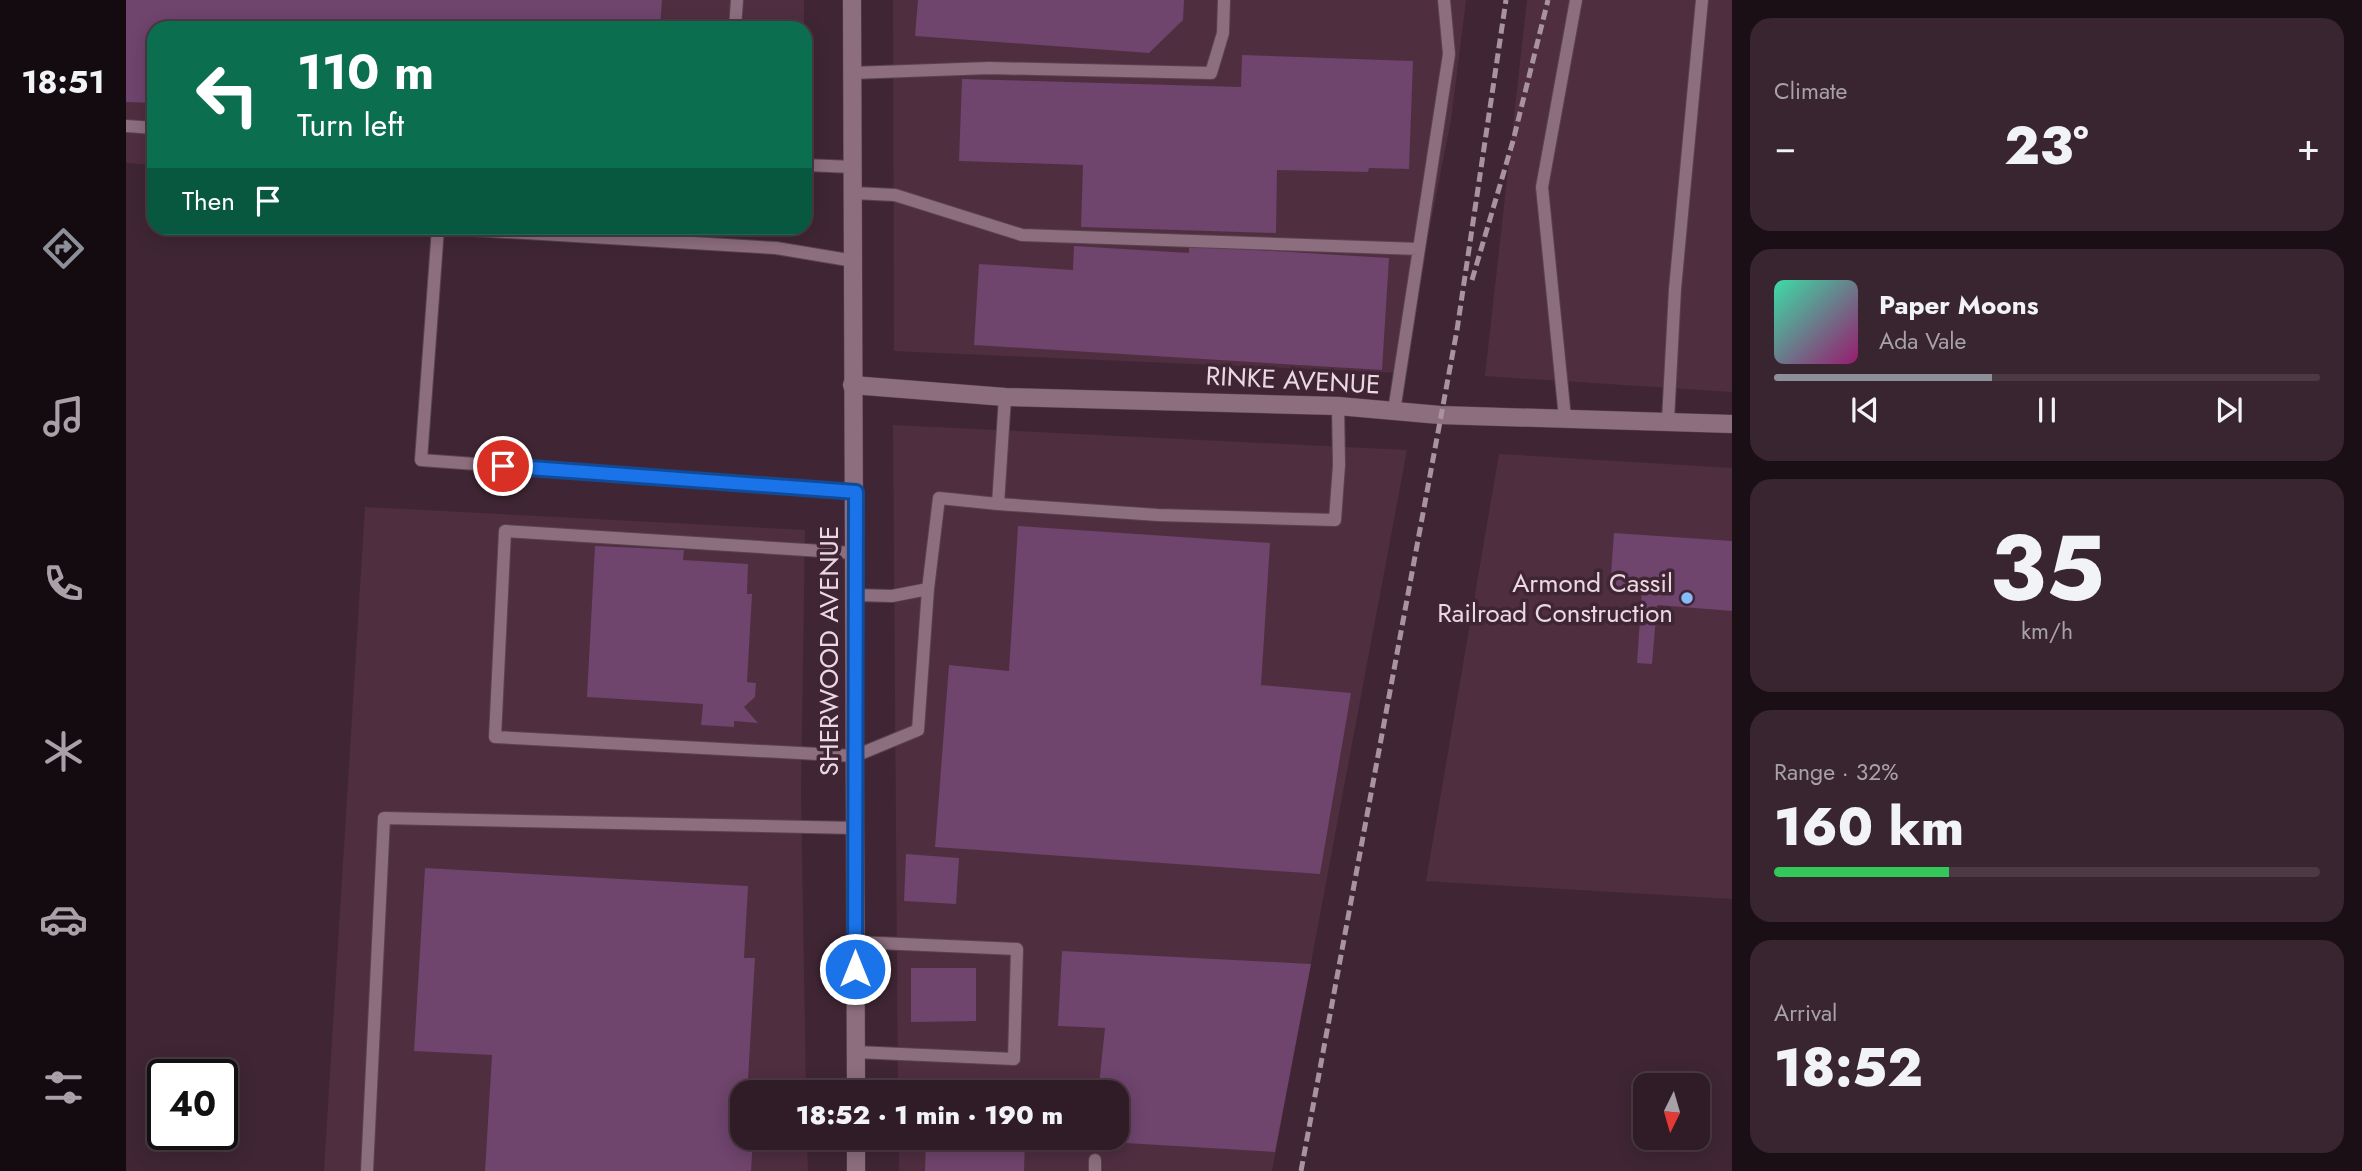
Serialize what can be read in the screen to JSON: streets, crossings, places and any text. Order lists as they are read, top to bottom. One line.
{"streets":{"street":["RINKE AVENUE","SHERWOOD AVENUE"]},"crossings":[["RINKE AVENUE","SHERWOOD AVENUE"]],"places":["Armond Cassil Railroad Construction"],"north":"bottom","page":{"tabs":"18:51","tile":["Climate",["35","km/h"],["Range · 32%","160 km"],["Arrival","18:52"]],"turn":["110 m","Turn left"],"heat":["−","23°","+"],"then":"Then","song":["Paper Moons","Ada Vale"],"limit":"40","trip":"18:52 · 1 min · 190 m"}}
